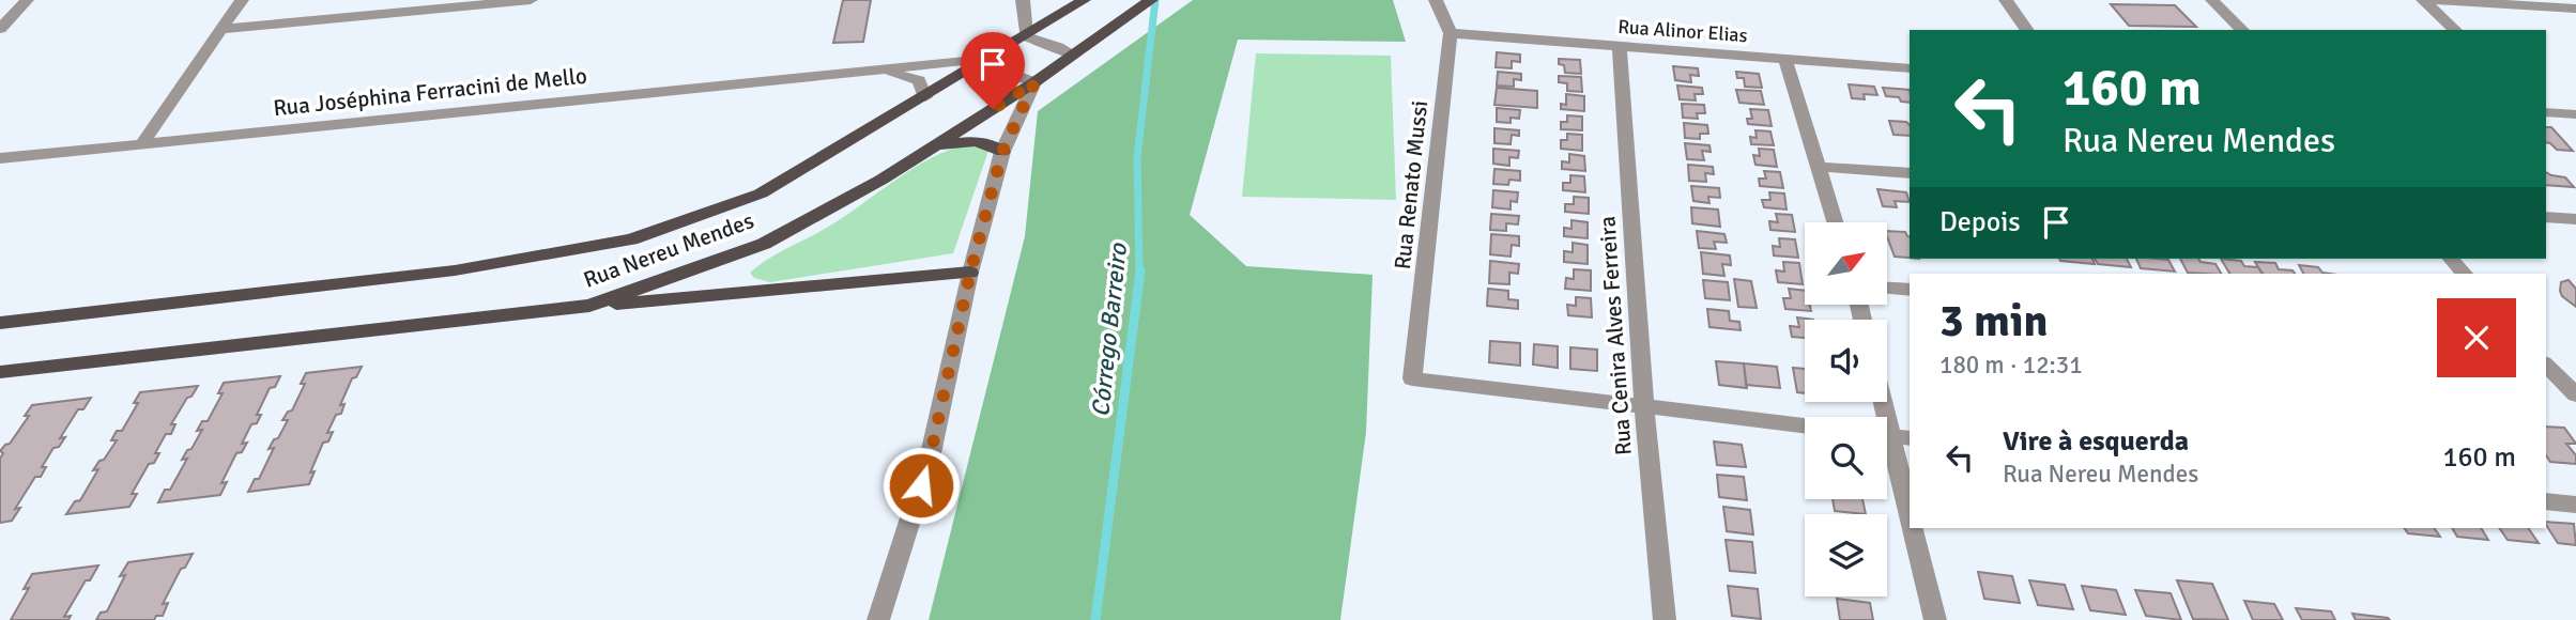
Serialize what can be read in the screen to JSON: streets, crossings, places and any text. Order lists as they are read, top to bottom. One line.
{"streets":{"main road":["Rua Nereu Mendes"],"street":["Rua Alinor Elias","Rua Joséphina Ferracini de Mello","Rua Renato Mussi","Rua Cenira Alves Ferreira"]},"crossings":[["Rua Alinor Elias","Rua Renato Mussi"],["Rua Alinor Elias","Rua Cenira Alves Ferreira"],["Rua Joséphina Ferracini de Mello","Rua Nereu Mendes"],["Rua Renato Mussi","Rua Cenira Alves Ferreira"]],"water":["Córrego Barreiro"],"north":"top right","page":{"turn":["160 m","Rua Nereu Mendes"],"then":"Depois","heading":["3 min","180 m · 12:31"],"list":[{"name":"Vire à esquerda","note":"Rua Nereu Mendes","value":"160 m"}]}}
